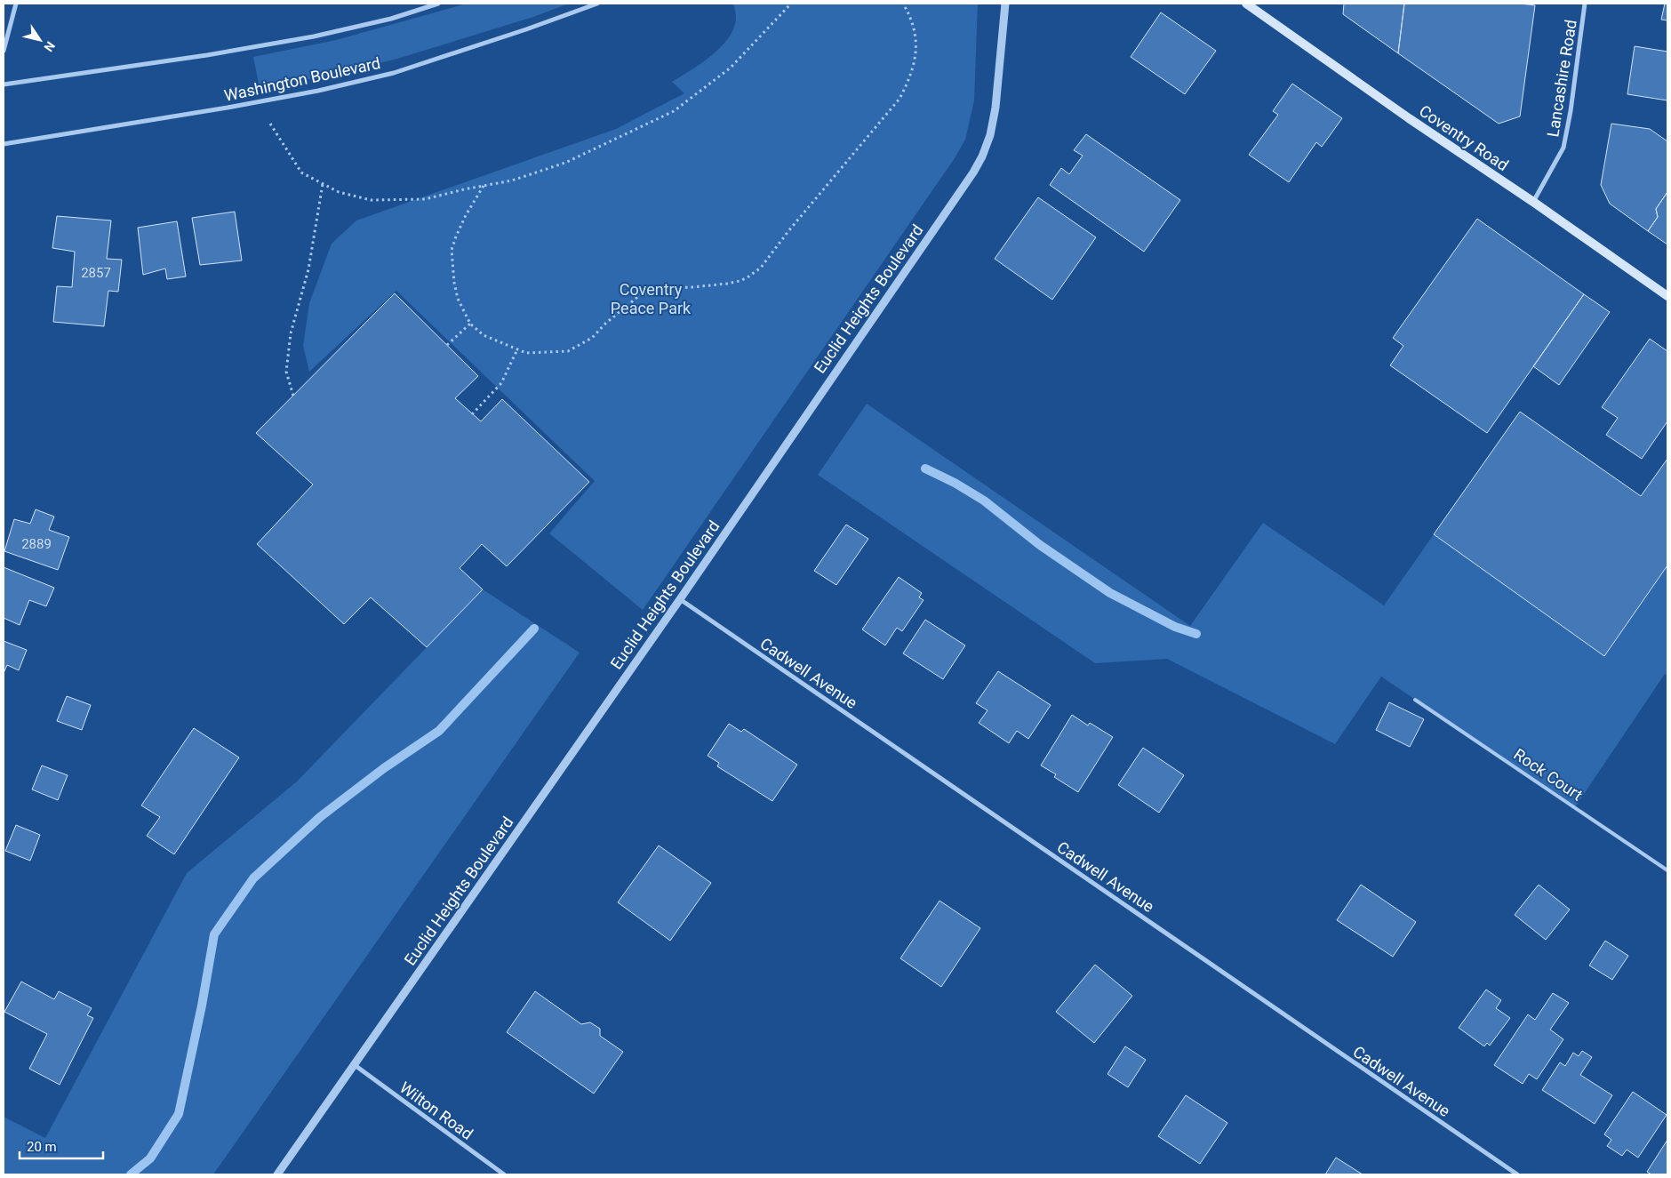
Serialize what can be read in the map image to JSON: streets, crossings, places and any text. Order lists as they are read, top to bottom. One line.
{"streets":{"main road":["Coventry Road"],"street":["Lancashire Road","Washington Boulevard","Euclid Heights Boulevard","Cadwell Avenue","Wilton Road"],"lane":["Rock Court"]},"crossings":[["Lancashire Road","Coventry Road"],["Euclid Heights Boulevard","Cadwell Avenue"],["Euclid Heights Boulevard","Wilton Road"]],"parks":["Coventry Peace Park"],"house_numbers":["2857","2889"],"scale_bar":"20 m","north":"bottom right"}
